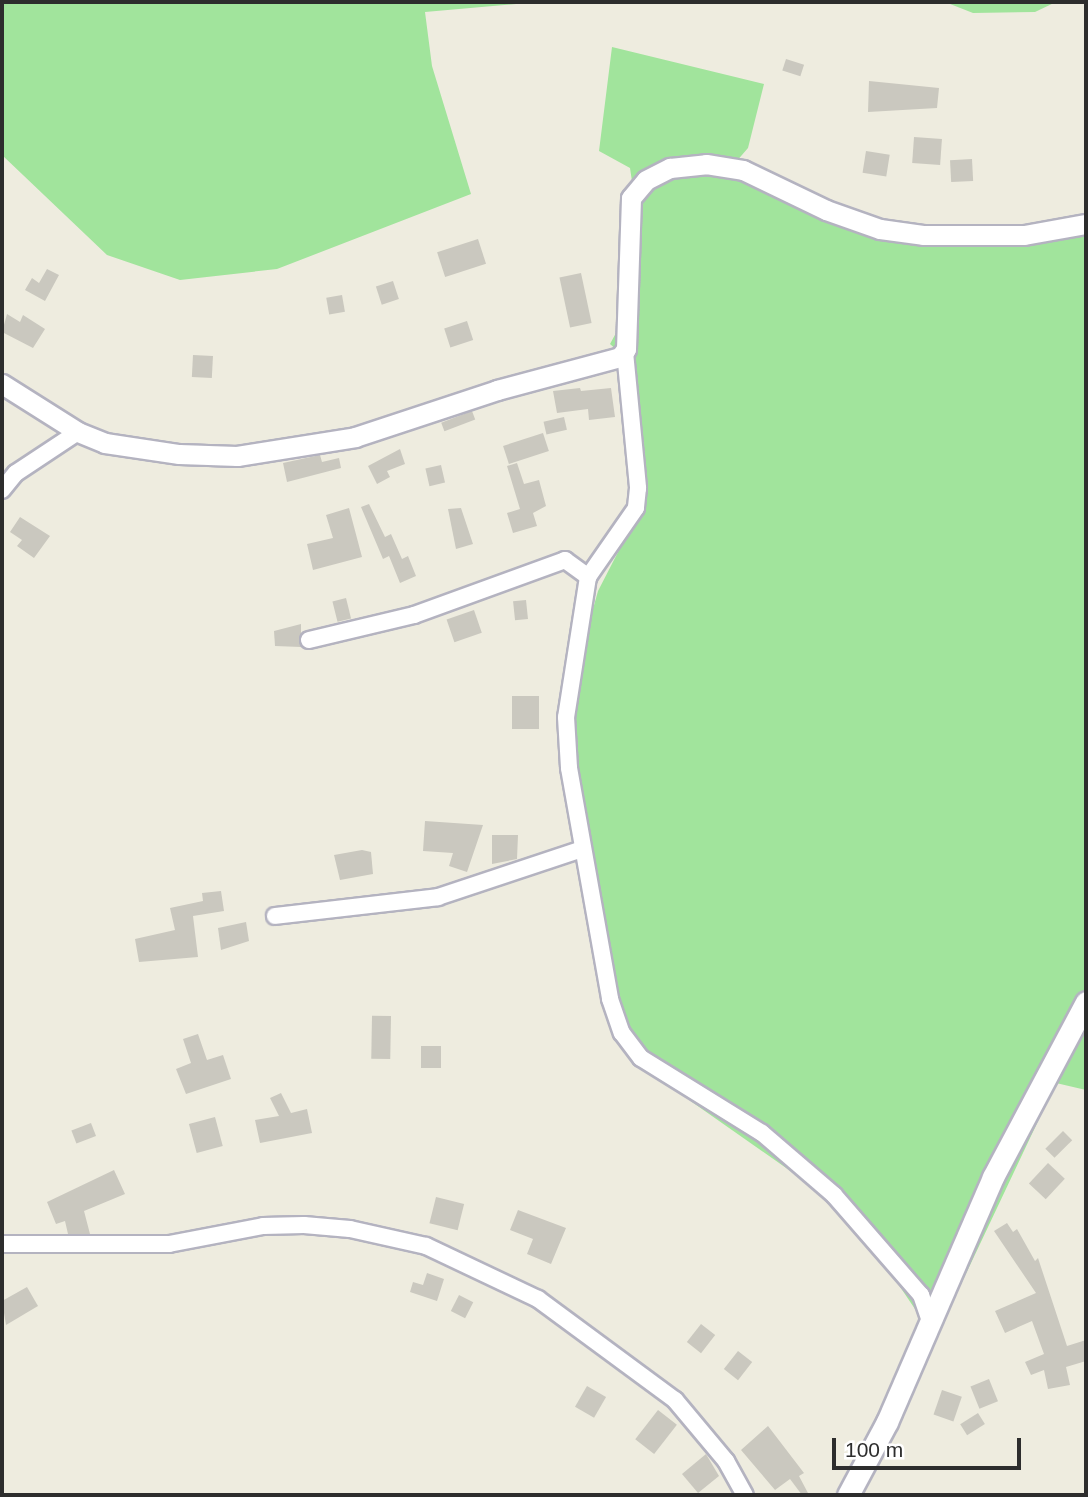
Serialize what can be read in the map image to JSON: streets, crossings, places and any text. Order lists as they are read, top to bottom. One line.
{"scale_bar":"100 m"}
